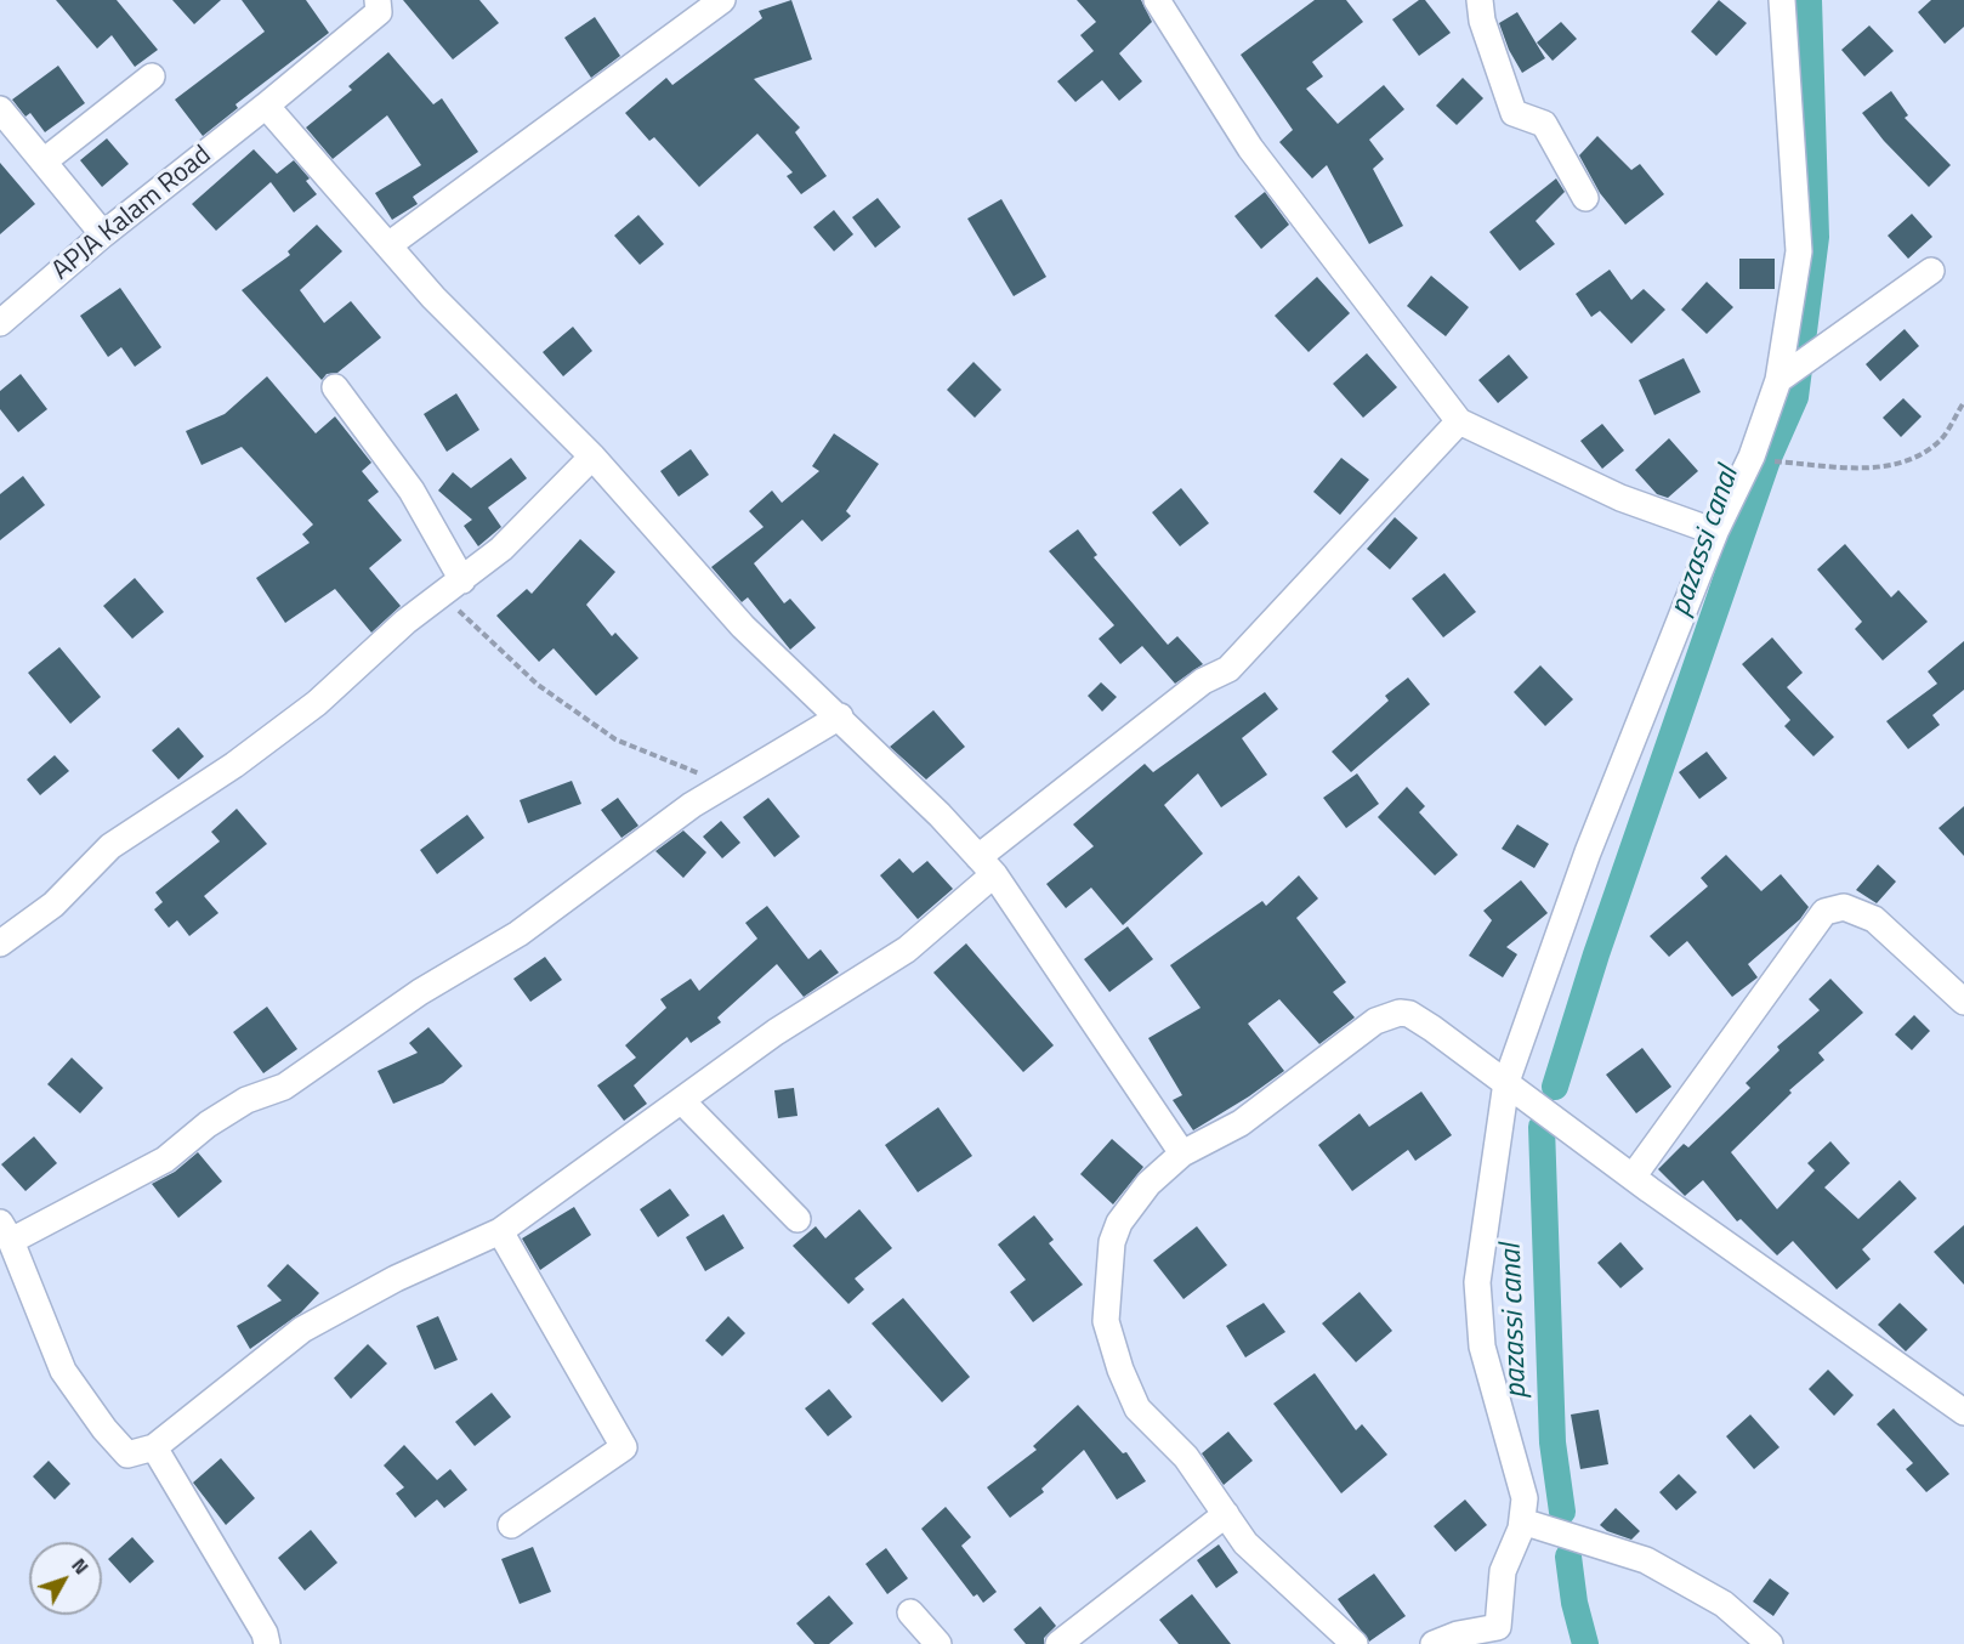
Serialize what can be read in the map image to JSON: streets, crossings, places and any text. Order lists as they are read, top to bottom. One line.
{"streets":{"street":["APJA Kalam Road"]},"water":["pazassi canal"],"north":"top right"}
